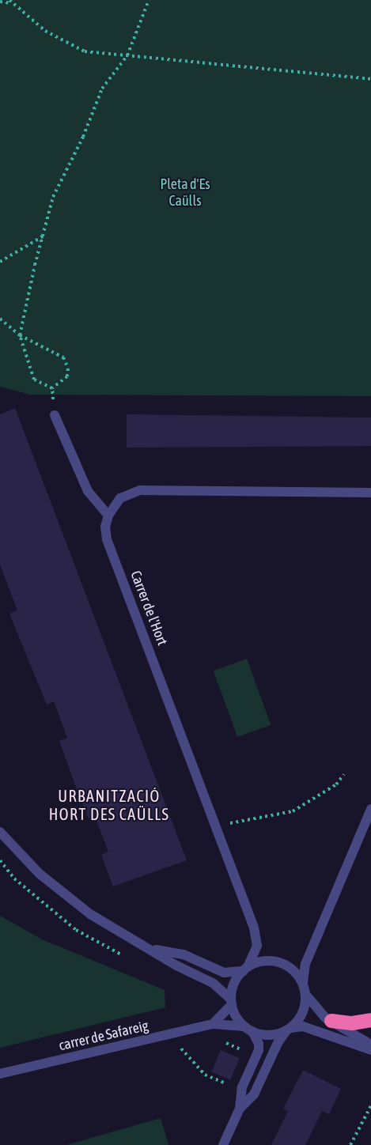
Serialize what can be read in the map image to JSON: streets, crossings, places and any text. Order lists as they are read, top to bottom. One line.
{"streets":{"street":["Carrer de l'Hort","carrer de Safareig"]},"crossings":[["Carrer de l'Hort","carrer de Safareig"]],"districts":["URBANITZACIÓ HORT DES CAÜLLS"],"parks":["Pleta d'Es Caülls"]}
